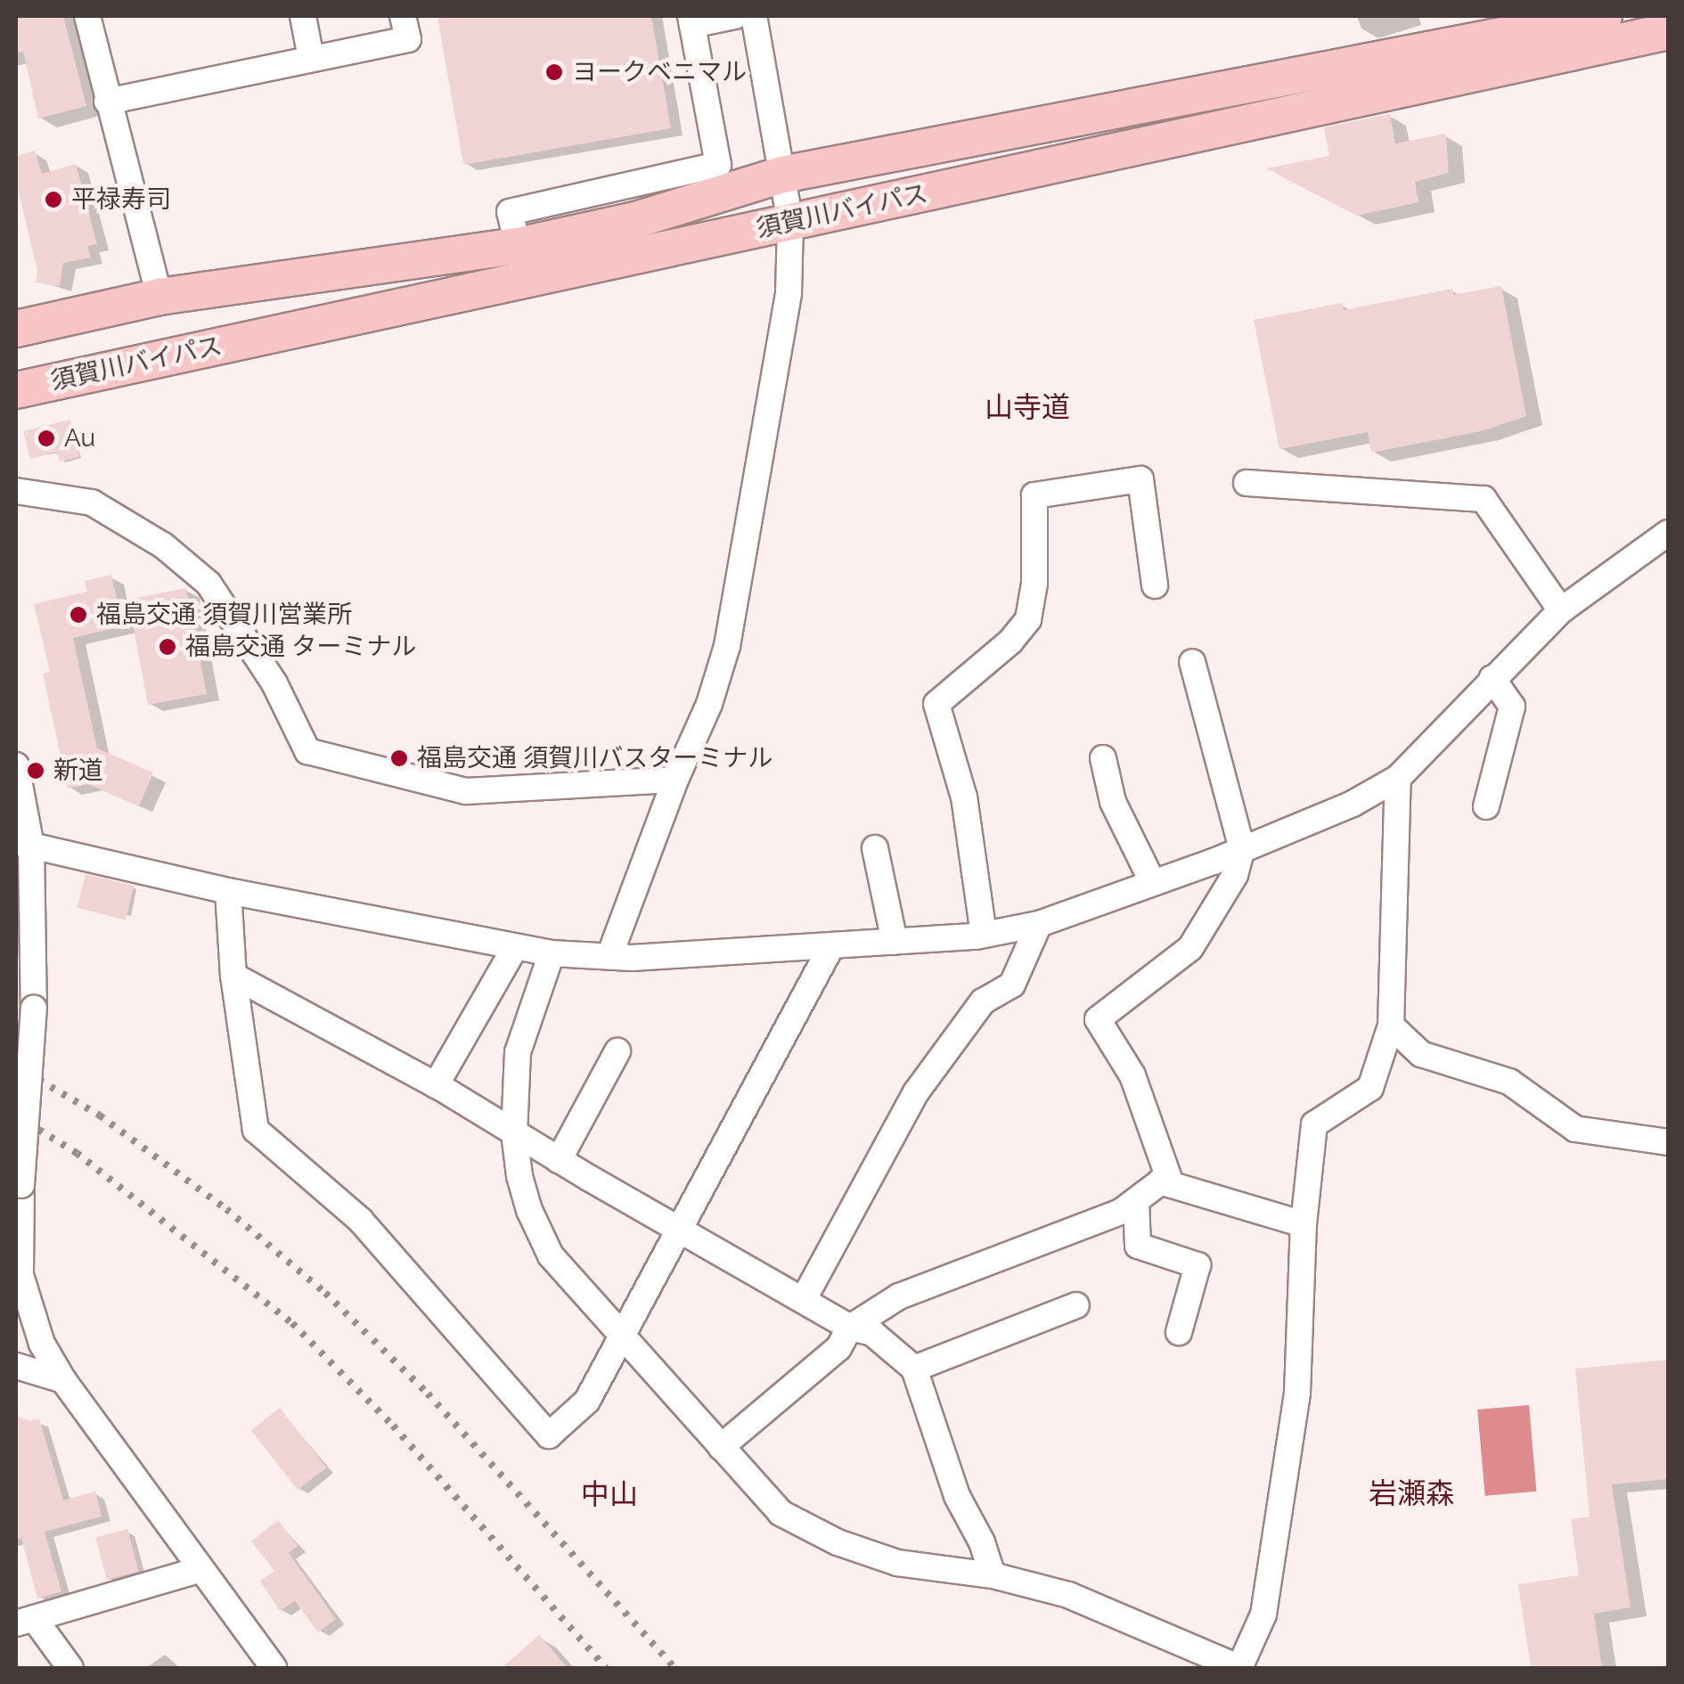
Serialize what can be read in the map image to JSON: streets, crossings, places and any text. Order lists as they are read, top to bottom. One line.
{"streets":{"highway":["須賀川バイパス"]},"districts":["山寺道","岩瀬森","中山"],"places":["ヨークベニマル","平禄寿司","Au","福島交通 須賀川営業所","福島交通 ターミナル","福島交通 須賀川バスターミナル","新道"]}
